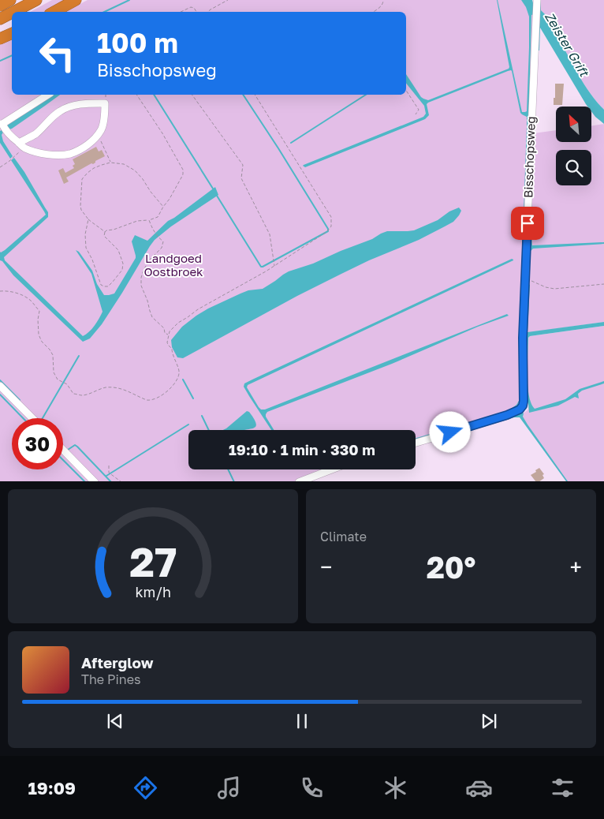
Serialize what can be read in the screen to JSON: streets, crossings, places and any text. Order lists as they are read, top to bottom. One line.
{"streets":{"street":["Bisschopsweg"]},"water":["Zeister Grift"],"parks":["Landgoed Oostbroek"],"north":"top left","page":{"turn":["100 m","Bisschopsweg"],"limit":"30","trip":"19:10 · 1 min · 330 m","tile":"Climate","heat":["−","20°","+"],"song":["Afterglow","The Pines"],"tabs":"19:09","gauge":["27","km/h"]}}
